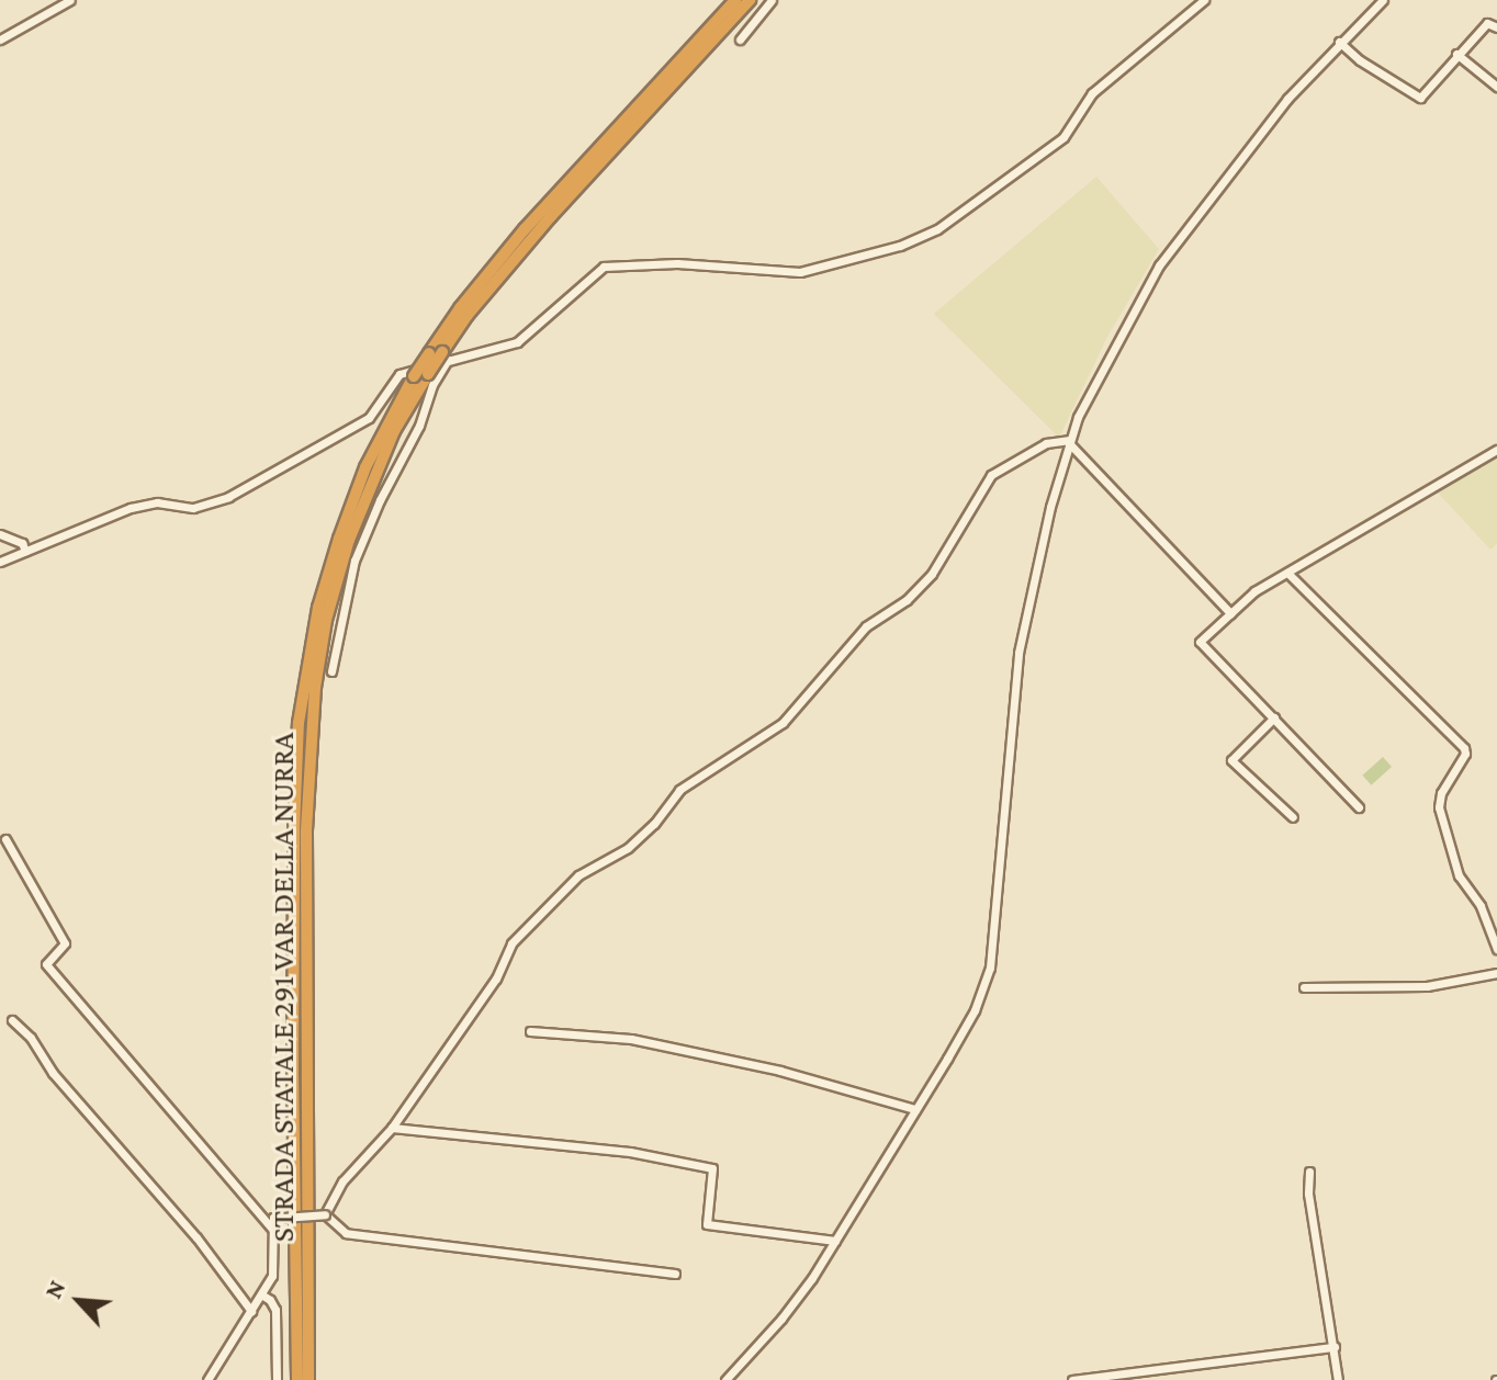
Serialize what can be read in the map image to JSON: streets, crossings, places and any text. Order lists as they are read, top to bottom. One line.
{"streets":{"highway":["STRADA STATALE 291 VAR DELLA NURRA"]},"north":"top left"}
